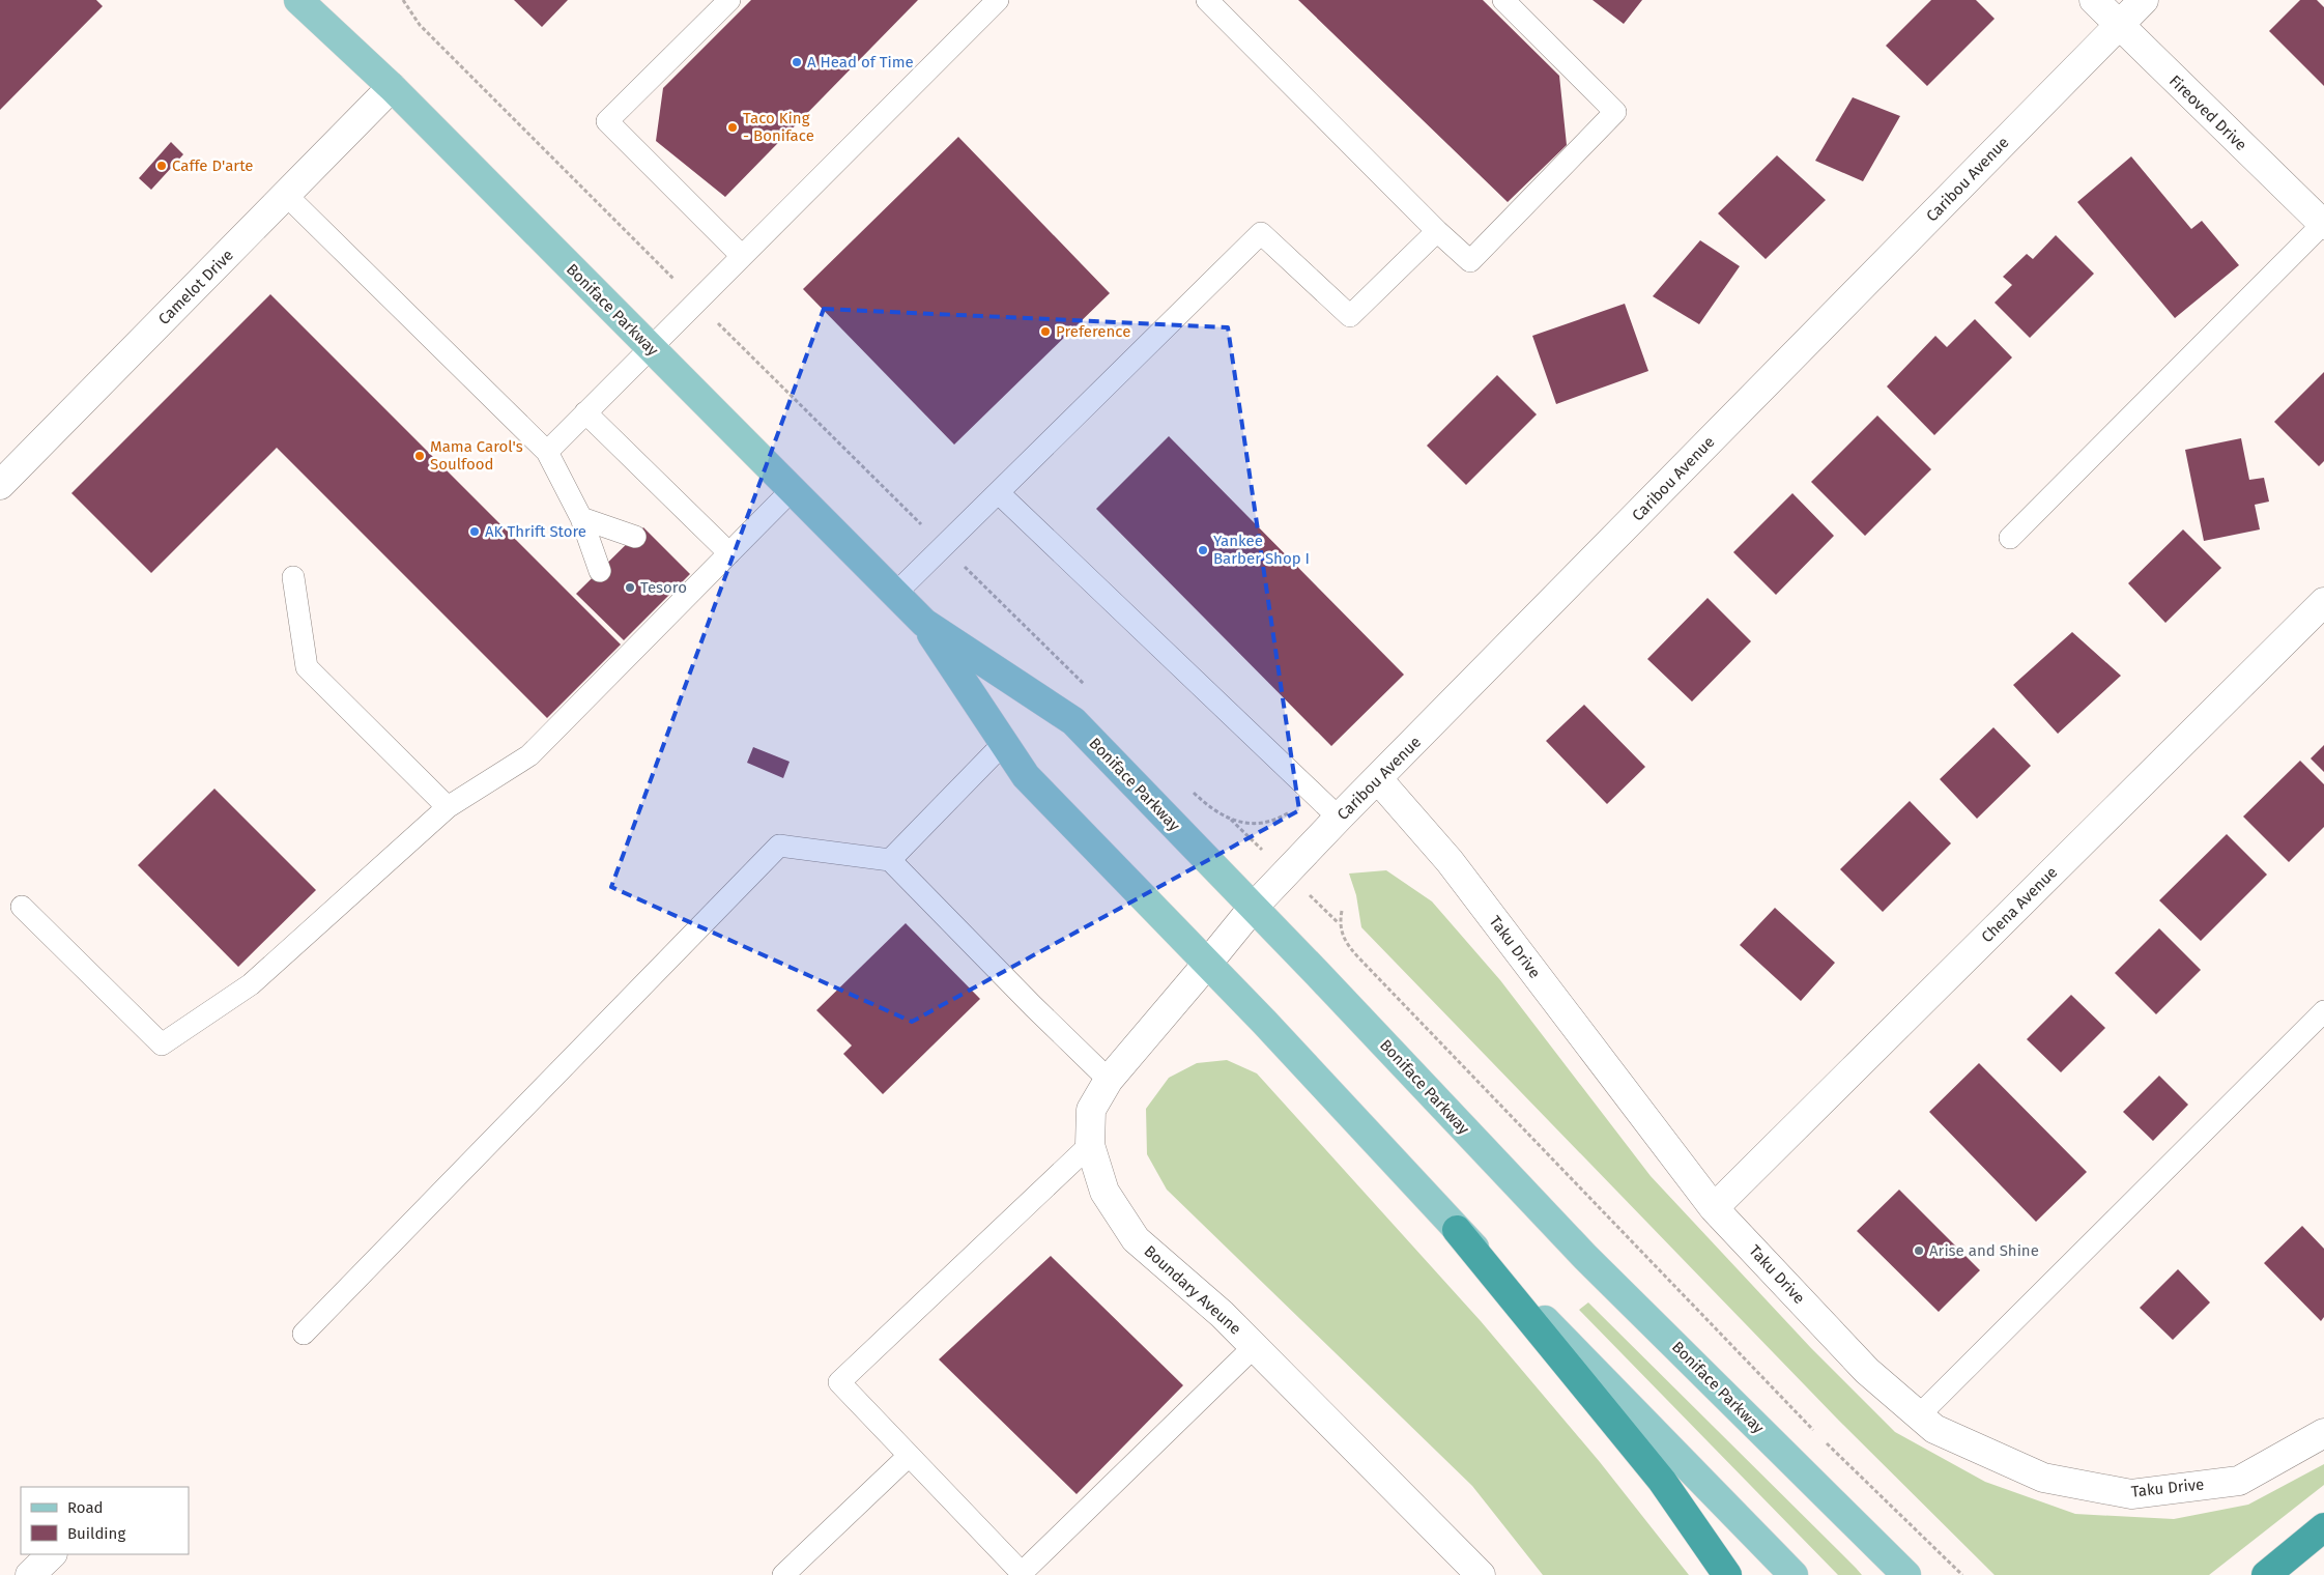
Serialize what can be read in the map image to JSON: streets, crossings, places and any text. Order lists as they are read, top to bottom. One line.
{"streets":{"main road":["Boniface Parkway"],"street":["Fireoved Drive","Caribou Avenue","Camelot Drive","Chena Avenue","Taku Drive","Boundary Aveune"]},"crossings":[["Fireoved Drive","Caribou Avenue"],["Caribou Avenue","Boniface Parkway"],["Caribou Avenue","Taku Drive"],["Caribou Avenue","Boundary Aveune"],["Camelot Drive","Boniface Parkway"],["Boniface Parkway","Boundary Aveune"],["Chena Avenue","Taku Drive"]],"places":["A Head of Time","Taco King - Boniface","Caffe D'arte","Preference","Mama Carol's Soulfood","AK Thrift Store","Yankee Barber Shop I","Tesoro","Arise and Shine"],"legend":["Road","Building"]}
